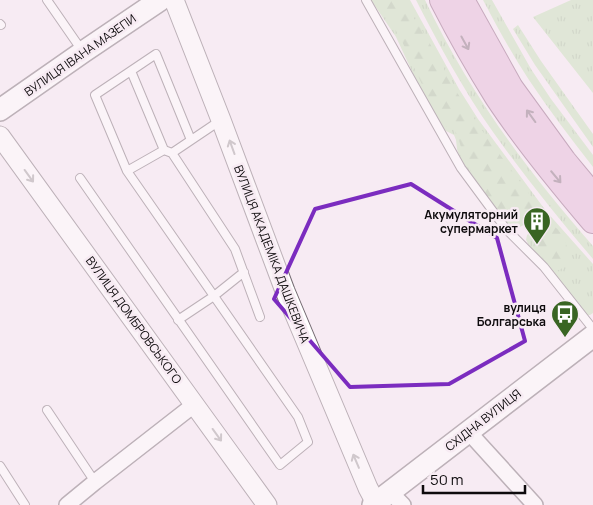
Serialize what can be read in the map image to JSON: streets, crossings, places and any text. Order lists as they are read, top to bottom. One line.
{"streets":{"main road":["ВУЛИЦЯ ІВАНА МАЗЕПИ","СХІДНА ВУЛИЦЯ"],"street":["ВУЛИЦЯ АКАДЕМІКА ДАШКЕВИЧА","ВУЛИЦЯ ДОМБРОВСЬКОГО"]},"crossings":[["ВУЛИЦЯ ІВАНА МАЗЕПИ","ВУЛИЦЯ АКАДЕМІКА ДАШКЕВИЧА"],["ВУЛИЦЯ АКАДЕМІКА ДАШКЕВИЧА","СХІДНА ВУЛИЦЯ"]],"one_way":["ВУЛИЦЯ АКАДЕМІКА ДАШКЕВИЧА","ВУЛИЦЯ ДОМБРОВСЬКОГО"],"places":{"building":["Акумуляторний супермаркет"],"bus stop":["вулиця Болгарська"]},"scale_bar":"50 m"}
